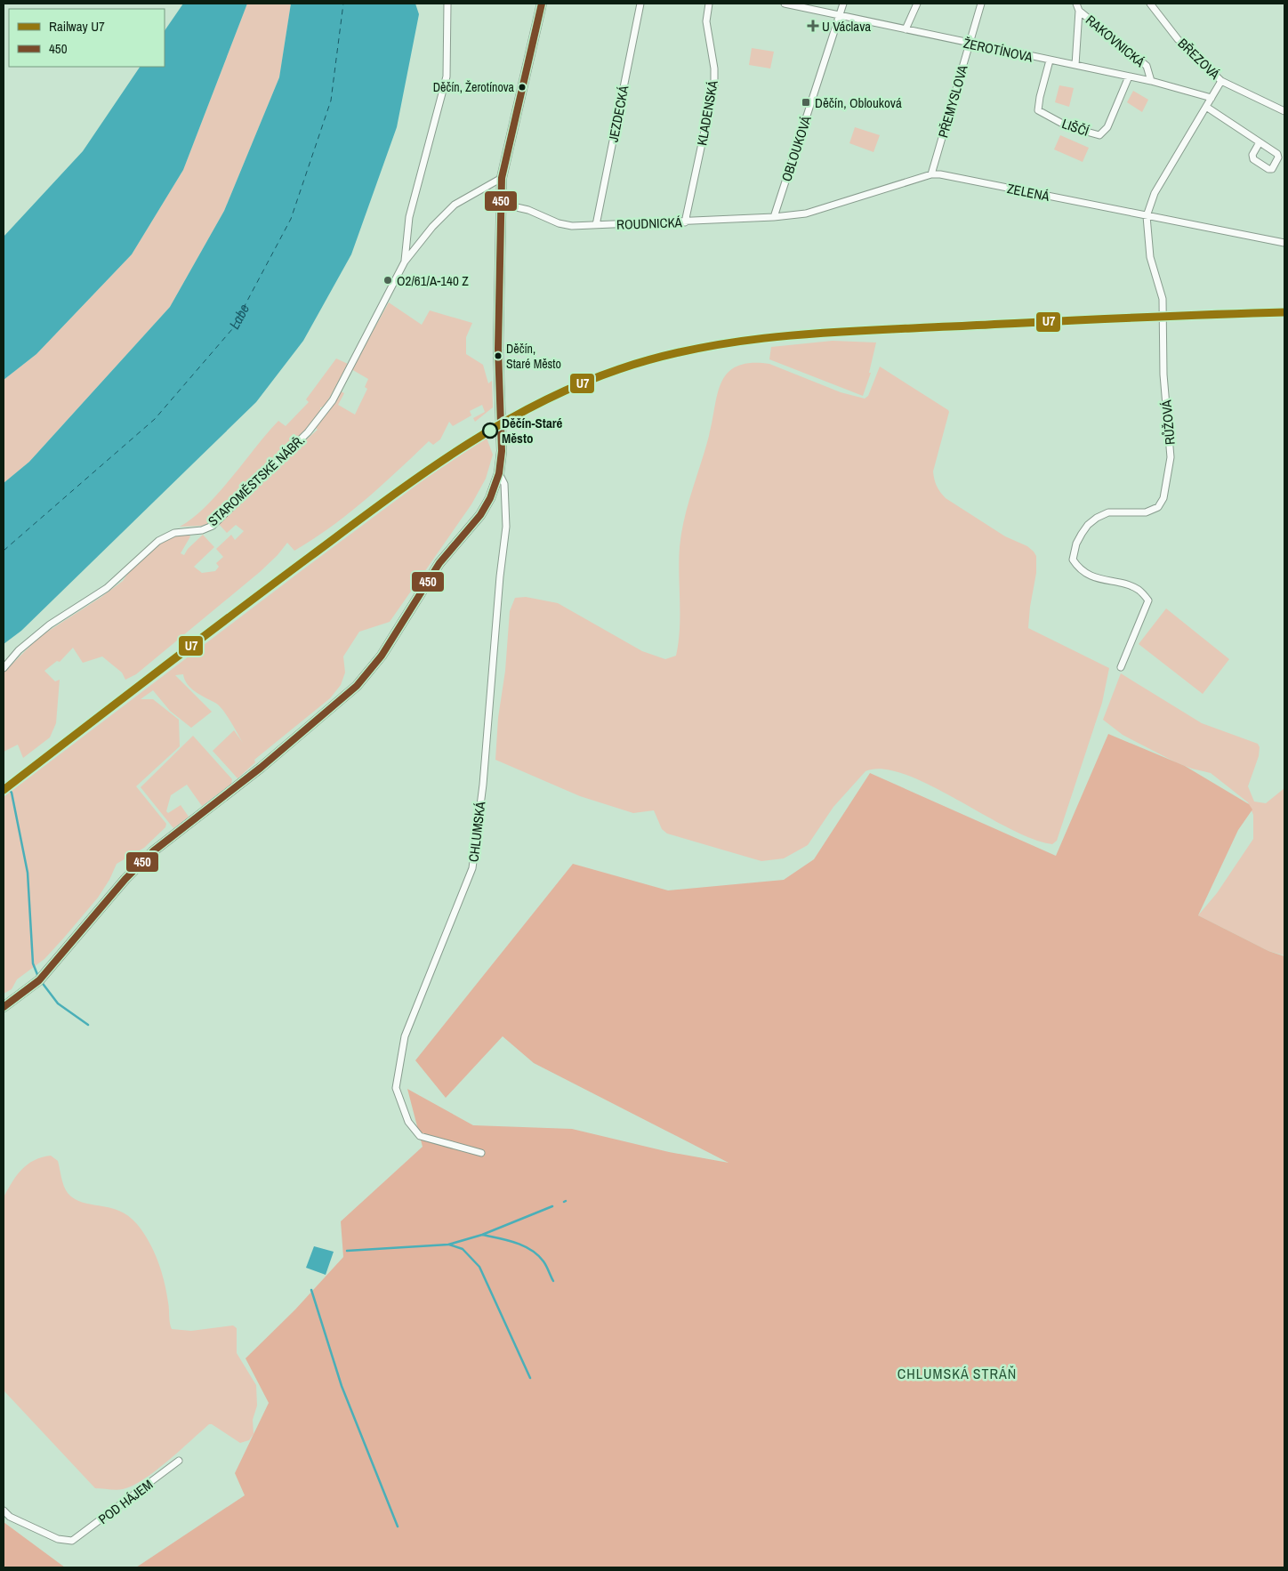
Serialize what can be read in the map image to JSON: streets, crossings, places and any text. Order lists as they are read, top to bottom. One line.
{"streets":{"street":["RAKOVNICKÁ","ŽEROTÍNOVA","BŘEZOVÁ","PŘEMYSLOVA","KLADENSKÁ","JEZDECKÁ","LIŠČÍ","OBLOUKOVÁ","ZELENÁ","ROUDNICKÁ","RŮŽOVÁ","STAROMĚSTSKÉ NÁBŘ.","CHLUMSKÁ","POD HÁJEM"]},"crossings":[["RAKOVNICKÁ","ŽEROTÍNOVA"],["ŽEROTÍNOVA","PŘEMYSLOVA"],["ŽEROTÍNOVA","LIŠČÍ"],["ŽEROTÍNOVA","OBLOUKOVÁ"],["ŽEROTÍNOVA","RŮŽOVÁ"],["BŘEZOVÁ","RŮŽOVÁ"],["PŘEMYSLOVA","ZELENÁ"],["KLADENSKÁ","ROUDNICKÁ"],["JEZDECKÁ","ROUDNICKÁ"],["OBLOUKOVÁ","ZELENÁ"],["OBLOUKOVÁ","ROUDNICKÁ"],["ZELENÁ","ROUDNICKÁ"],["ZELENÁ","RŮŽOVÁ"]],"districts":["CHLUMSKÁ STRÁŇ"],"water":["Labe"],"places":{"health":["U Václava"],"other":["Děčín, Žerotínova","O2/61/A-140 Z","Děčín, Staré Město","Děčín-Staré Město"],"transit":["Děčín, Oblouková"]},"lines":["transit line 450","rail line U7"],"legend":["Railway U7","450"]}
